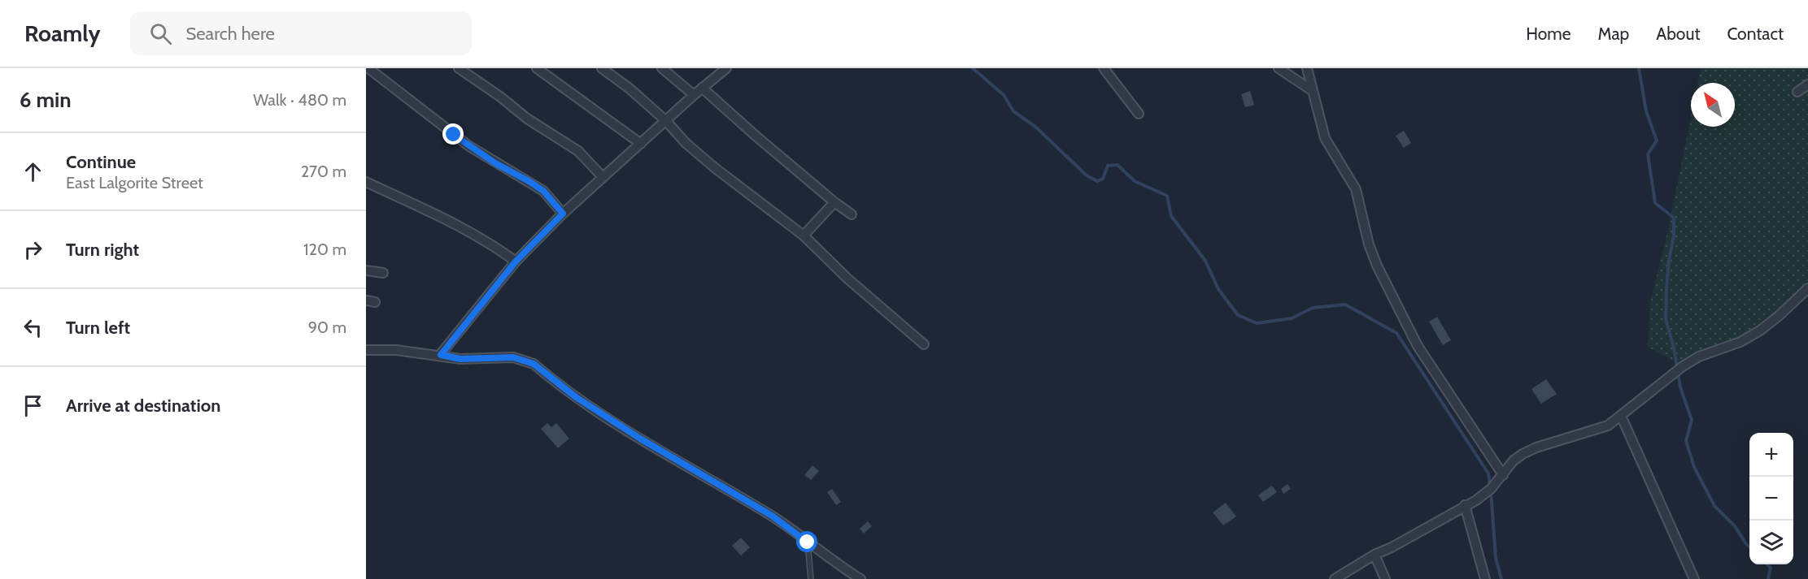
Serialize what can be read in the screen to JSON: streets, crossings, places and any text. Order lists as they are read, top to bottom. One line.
{"north":"top left","page":{"header":"Roamly","search":"Search here","nav":["Home","Map","About","Contact"],"heading":["6 min","Walk · 480 m"],"list":[["Continue","East Lalgorite Street","270 m"],["Turn right","120 m"],["Turn left","90 m"],"Arrive at destination"],"map_buttons":["+","−"]}}
